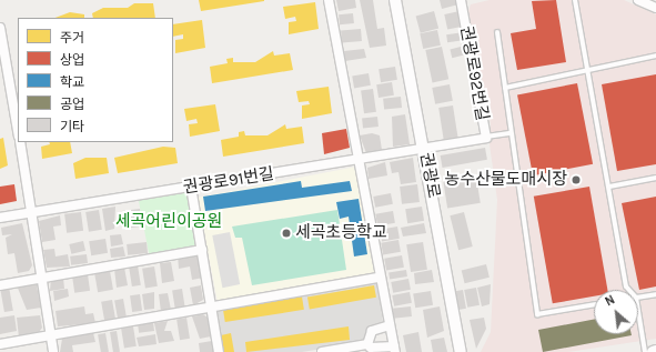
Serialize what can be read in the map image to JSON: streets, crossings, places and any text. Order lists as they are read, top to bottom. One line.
{"streets":{"street":["권광로92번길","권광로","권광로91번길"]},"crossings":[["권광로92번길","권광로"],["권광로92번길","권광로91번길"],["권광로","권광로91번길"]],"parks":["세곡어린이공원"],"places":["농수산물도매시장","세곡초등학교"],"legend":["주거","상업","학교","공업","기타"],"north":"top left"}
